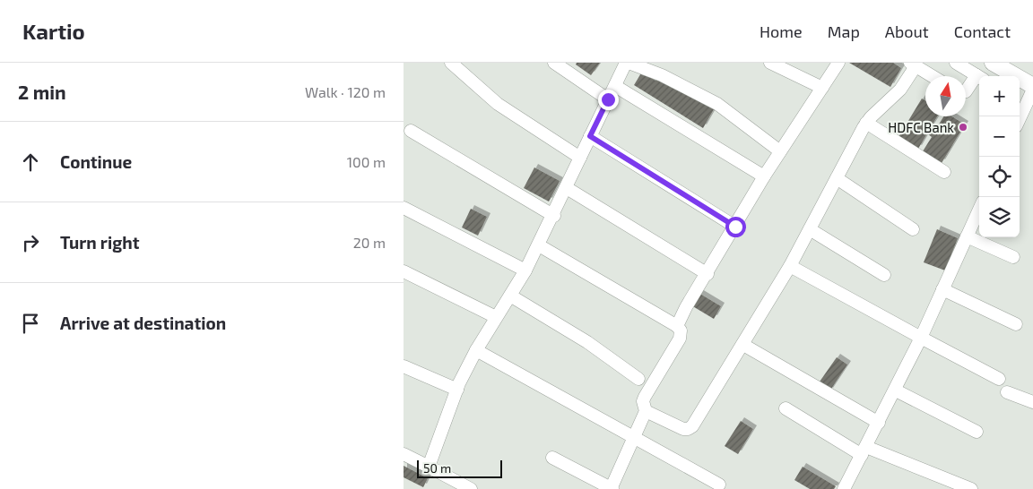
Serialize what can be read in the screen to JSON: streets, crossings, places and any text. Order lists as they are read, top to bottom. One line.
{"places":["HDFC Bank"],"scale_bar":"50 m","north":"top","page":{"header":"Kartio","nav":["Home","Map","About","Contact"],"heading":["2 min","Walk · 120 m"],"map_buttons":["+","−"],"list":[["Continue","100 m"],["Turn right","20 m"],"Arrive at destination"],"scale":"50 m"}}
